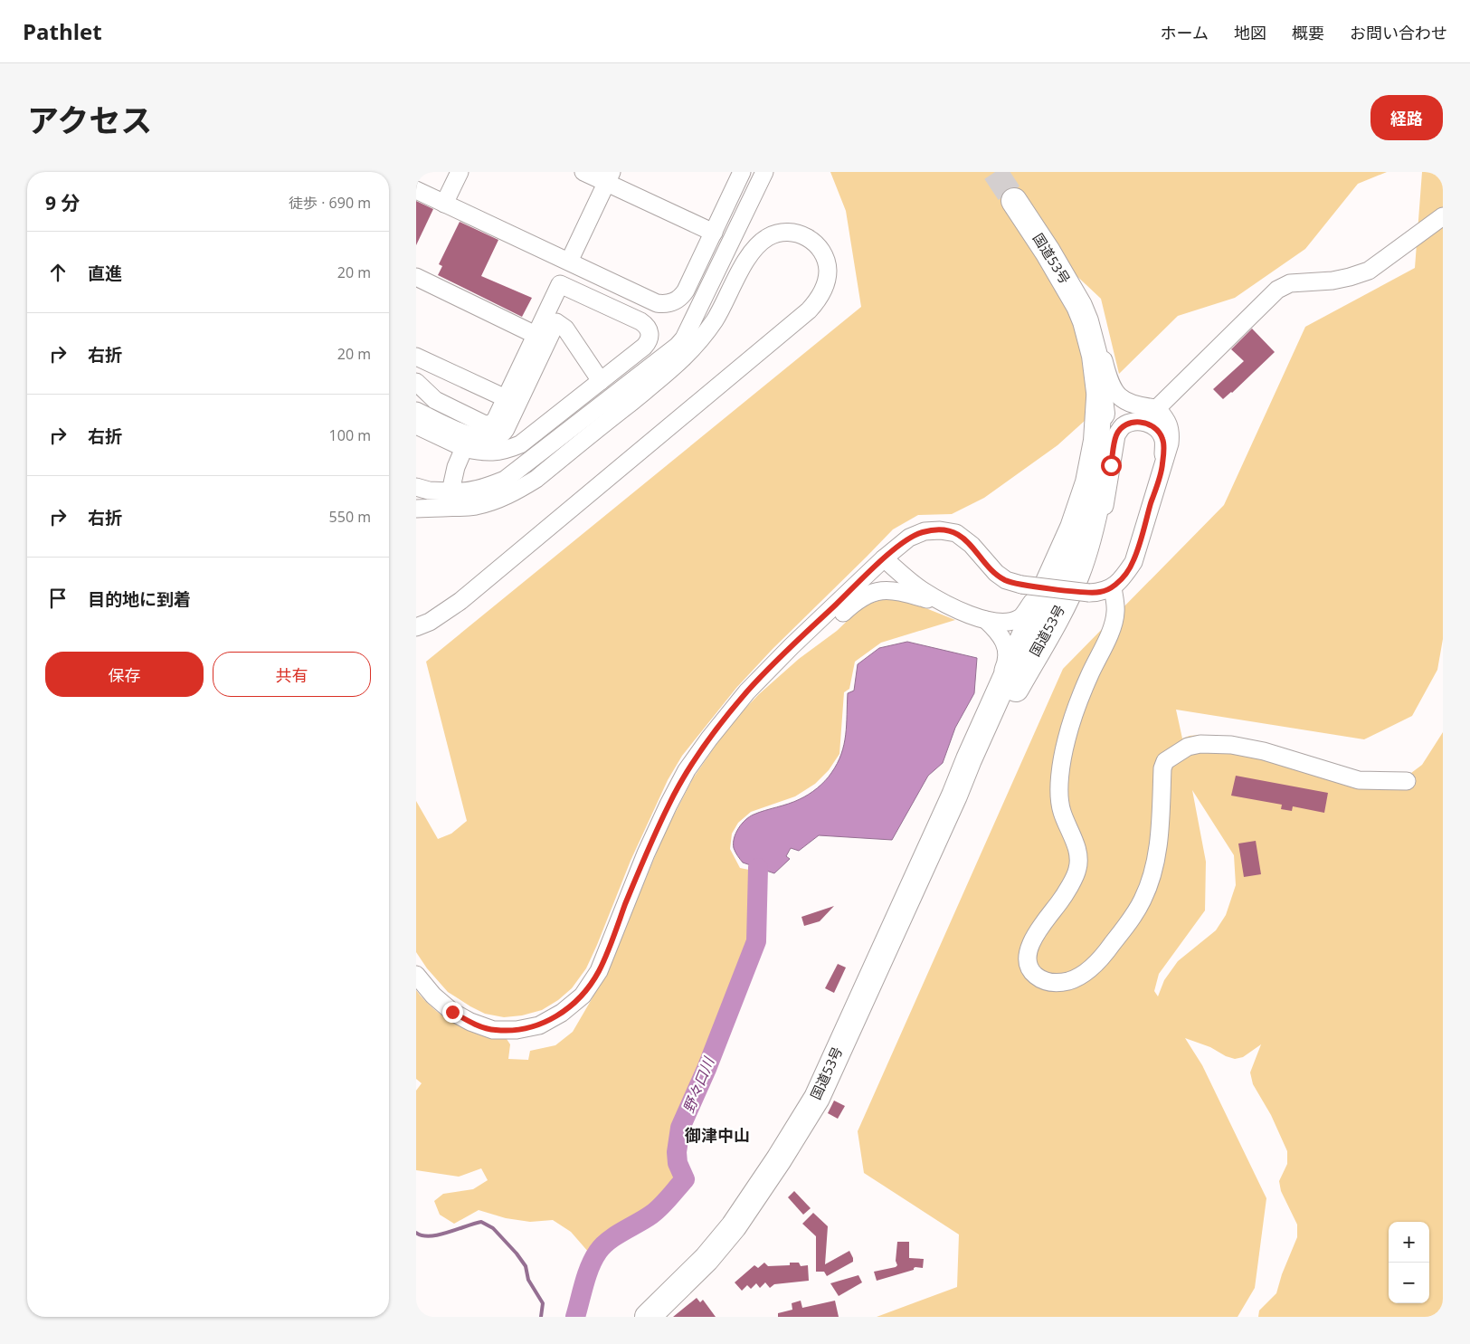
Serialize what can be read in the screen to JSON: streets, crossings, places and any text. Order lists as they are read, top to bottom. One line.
{"streets":{"highway":["国道53号"]},"districts":["御津中山"],"water":["野々口川"],"page":{"header":"Pathlet","nav":["ホーム","地図","概要","お問い合わせ"],"title":"アクセス","buttons":["経路",["保存","共有"]],"heading":["9 分","徒歩 · 690 m"],"list":[["直進","20 m"],["右折","20 m"],["右折","100 m"],["右折","550 m"],"目的地に到着"],"map_buttons":["+","−"]}}
